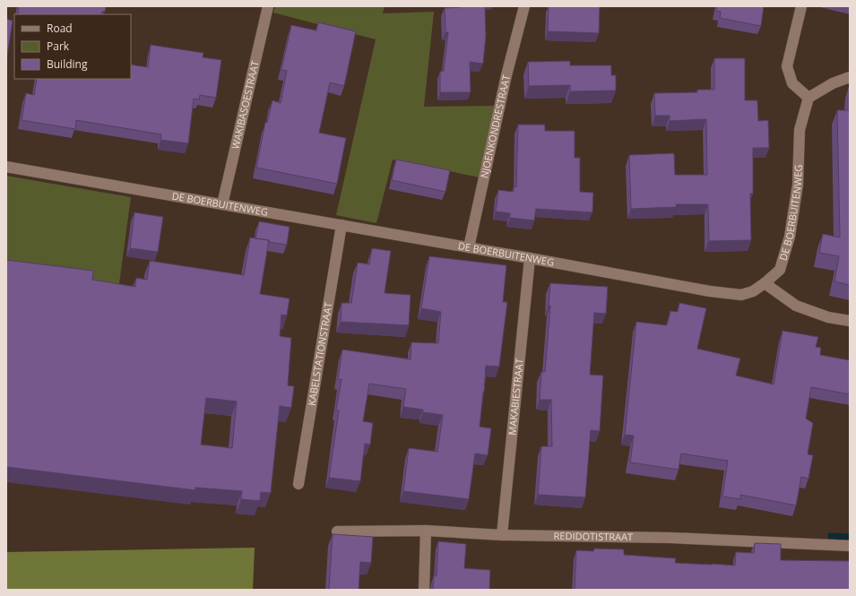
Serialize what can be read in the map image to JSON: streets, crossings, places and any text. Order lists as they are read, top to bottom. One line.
{"streets":{"street":["WAKIBASOESTRAAT","NJOENKONDRESTRAAT","DE BOERBUITENWEG","KABELSTATIONSTRAAT","MAKABIESTRAAT","REDIDOTISTRAAT"]},"crossings":[["WAKIBASOESTRAAT","DE BOERBUITENWEG"],["NJOENKONDRESTRAAT","DE BOERBUITENWEG"],["DE BOERBUITENWEG","KABELSTATIONSTRAAT"],["DE BOERBUITENWEG","MAKABIESTRAAT"],["MAKABIESTRAAT","REDIDOTISTRAAT"]],"legend":["Road","Park","Building"]}
